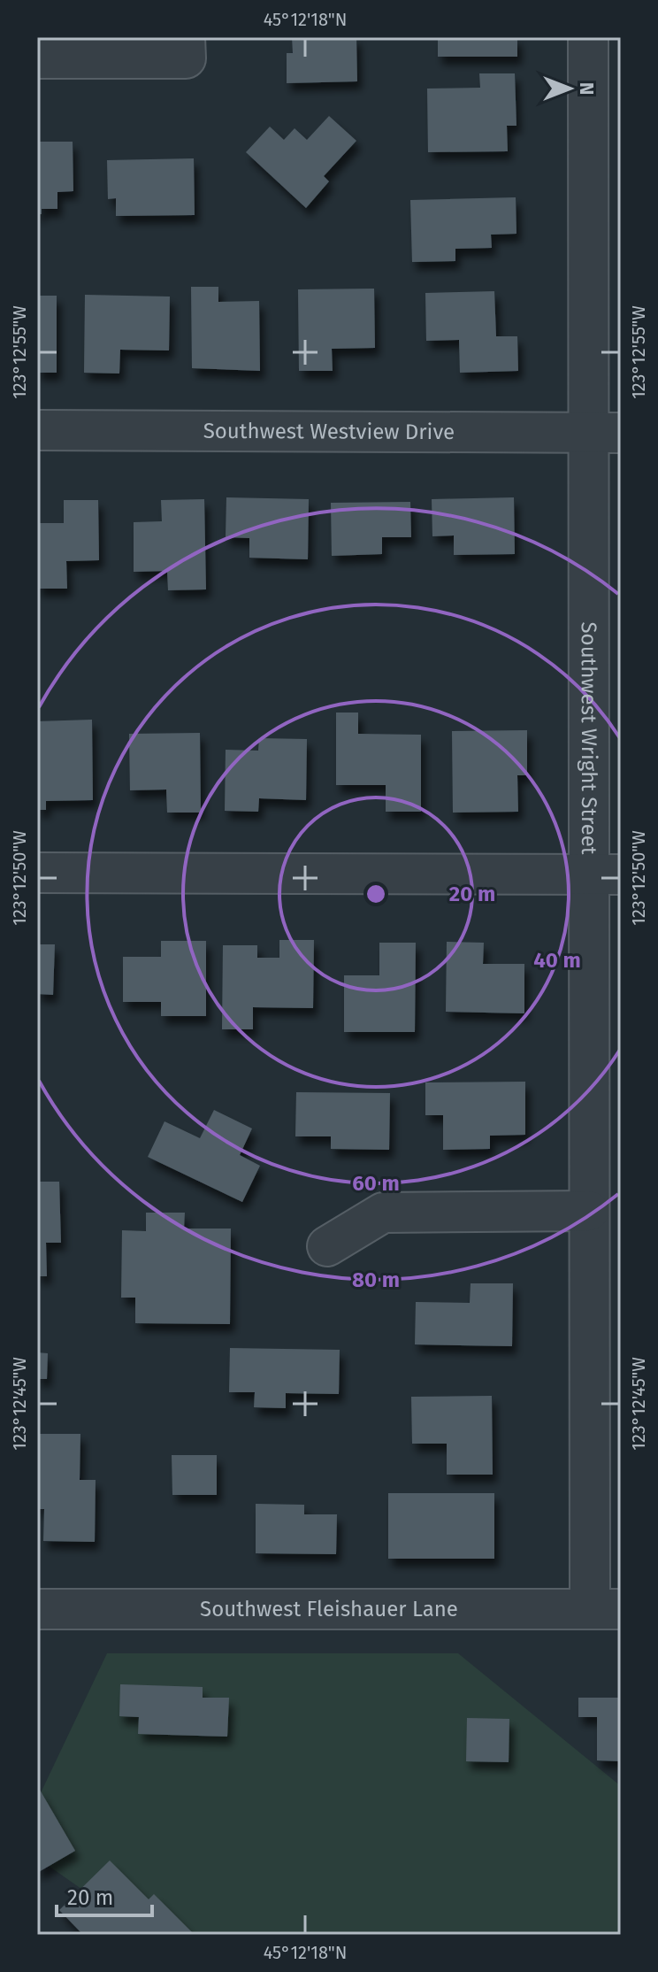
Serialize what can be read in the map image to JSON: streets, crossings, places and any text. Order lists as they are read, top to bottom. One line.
{"streets":{"street":["Southwest Westview Drive","Southwest Wright Street","Southwest Fleishauer Lane"]},"crossings":[["Southwest Westview Drive","Southwest Wright Street"],["Southwest Wright Street","Southwest Fleishauer Lane"]],"scale_bar":"20 m","north":"right","coordinates":["45°12'18\"N","123°12'55\"W","123°12'50\"W","123°12'45\"W"],"rings":["20 m","40 m","60 m","80 m"]}
